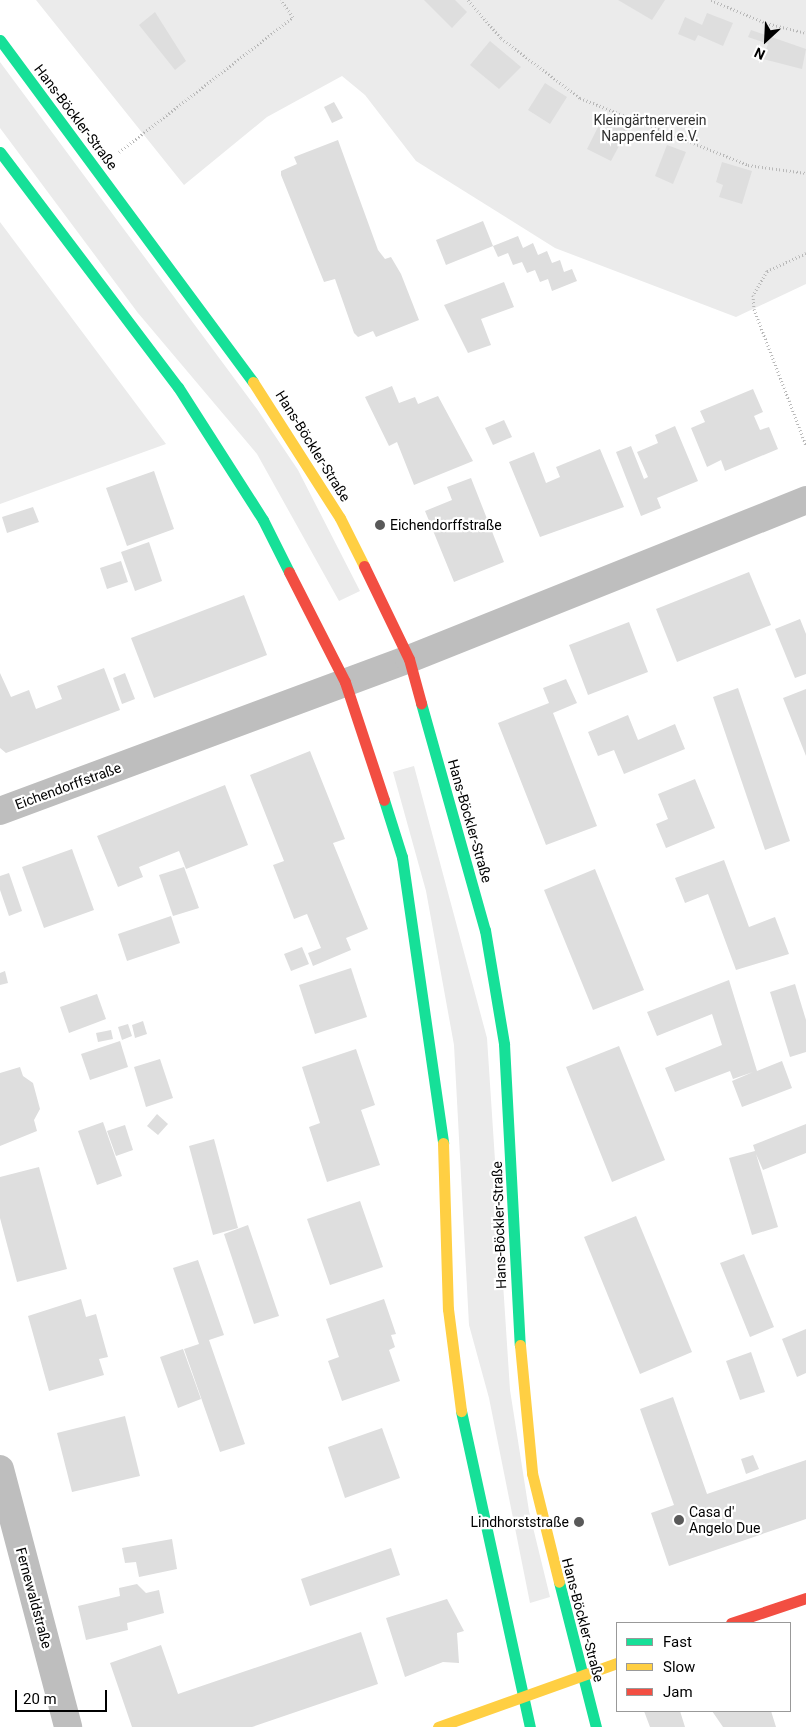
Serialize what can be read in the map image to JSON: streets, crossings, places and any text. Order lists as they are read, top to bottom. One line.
{"streets":{"main road":["Hans-Böckler-Straße"],"street":["Eichendorffstraße","Fernewaldstraße"]},"crossings":[["Hans-Böckler-Straße","Eichendorffstraße"]],"parks":["Kleingärtnerverein Nappenfeld e.V."],"places":["Eichendorffstraße","Casa d' Angelo Due","Lindhorststraße"],"legend":["Fast","Slow","Jam"],"scale_bar":"20 m","north":"bottom left"}
